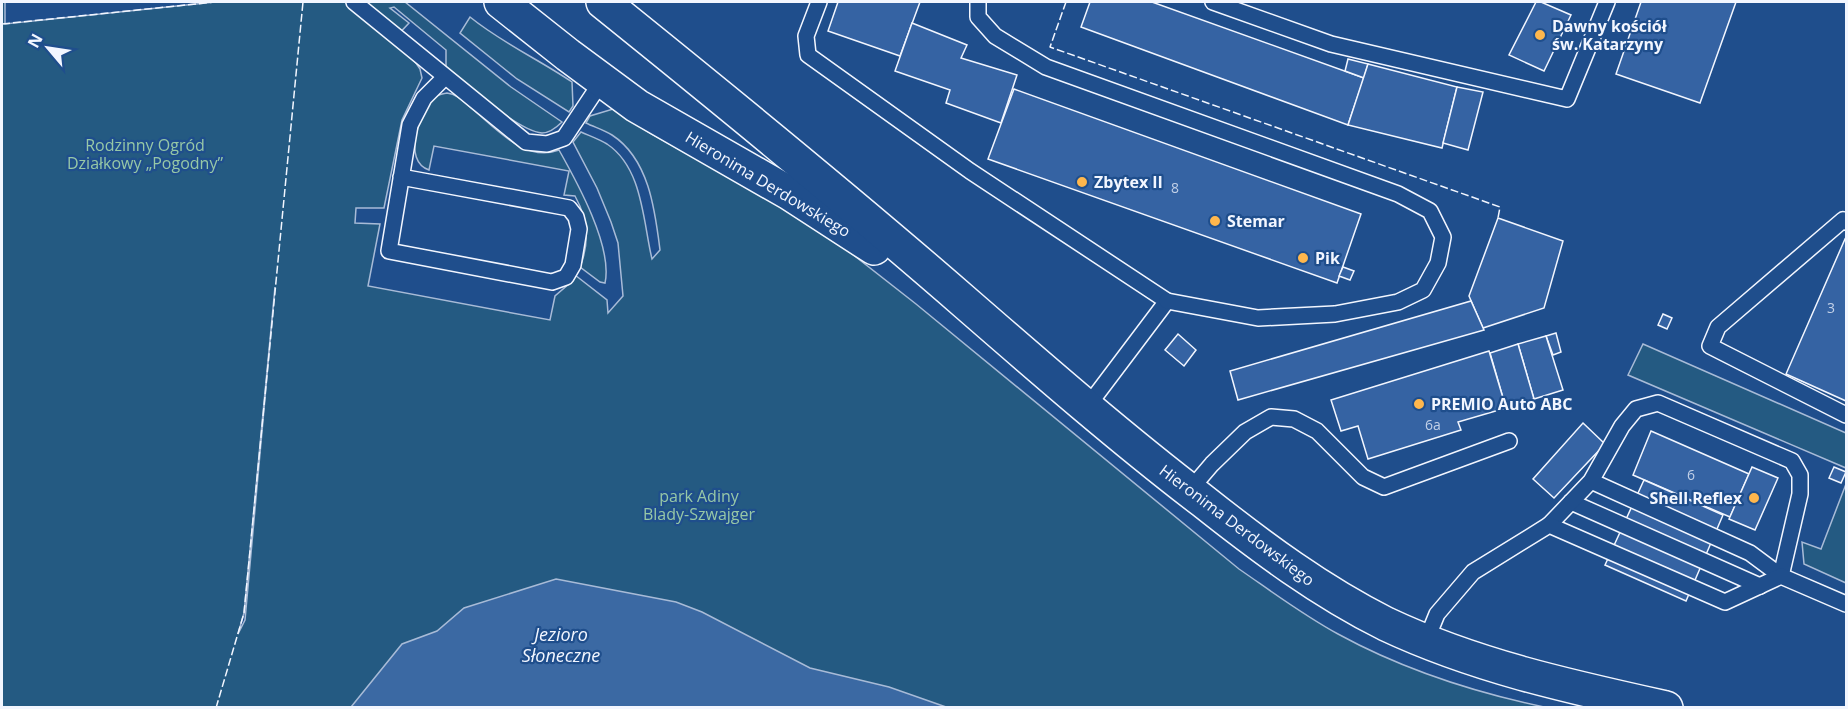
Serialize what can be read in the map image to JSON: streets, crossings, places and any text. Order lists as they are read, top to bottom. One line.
{"streets":{"main road":["Hieronima Derdowskiego"]},"water":["Jezioro Słoneczne"],"parks":["Rodzinny Ogród Działkowy „Pogodny”","park Adiny Blady-Szwajger"],"places":["Dawny kościół św. Katarzyny","Zbytex II","Stemar","Pik","PREMIO Auto ABC","Shell Reflex"],"house_numbers":["8","3","6a","6"],"north":"top left"}
